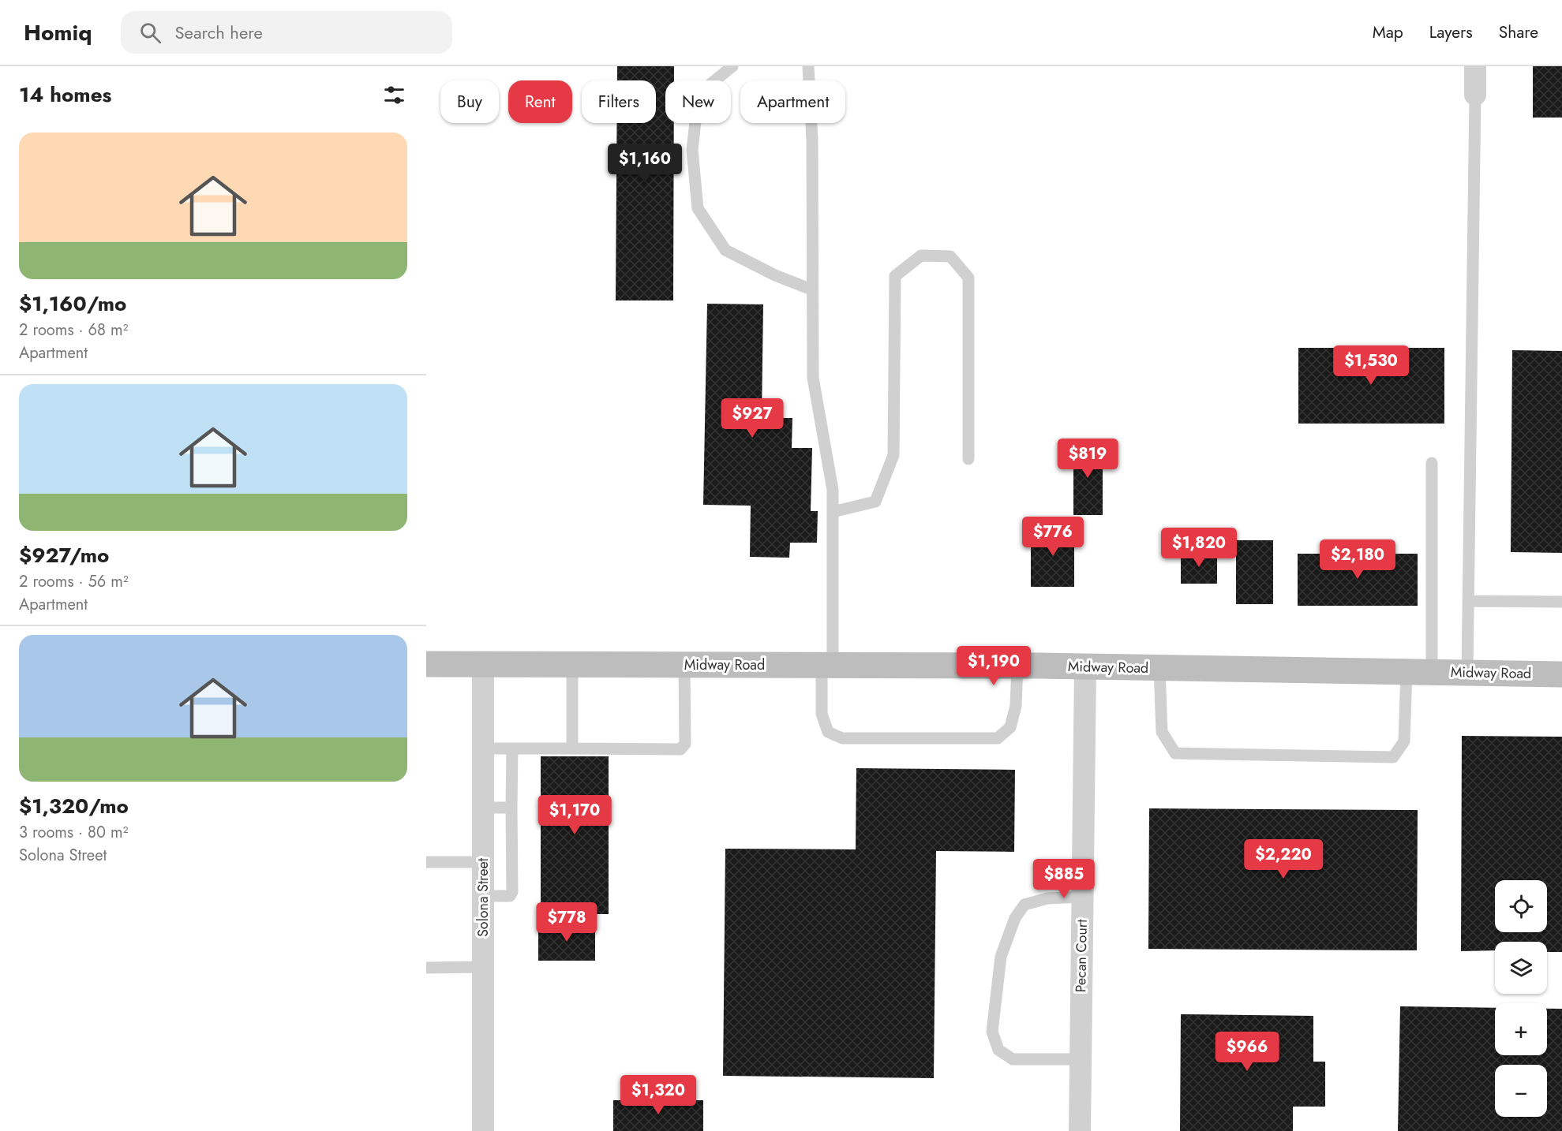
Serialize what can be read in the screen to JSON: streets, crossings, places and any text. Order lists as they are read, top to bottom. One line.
{"streets":{"main road":["Midway Road"],"street":["Solona Street","Pecan Court"]},"crossings":[["Midway Road","Solona Street"],["Midway Road","Pecan Court"]],"page":{"header":"Homiq","search":"Search here","nav":["Map","Layers","Share"],"heading":"14 homes","chip":["Buy","Rent","Filters","New","Apartment"],"list":[{"name":"$1,160/mo","note":"2 rooms · 68 m² · Apartment"},{"name":"$927/mo","note":"2 rooms · 56 m² · Apartment"},{"name":"$1,320/mo","note":"3 rooms · 80 m² · Solona Street"}],"price":["$1,160","$1,530","$927","$819","$776","$1,820","$2,180","$1,190","$1,170","$2,220","$885","$778","$966","$1,320"],"map_buttons":["+","−"]}}
